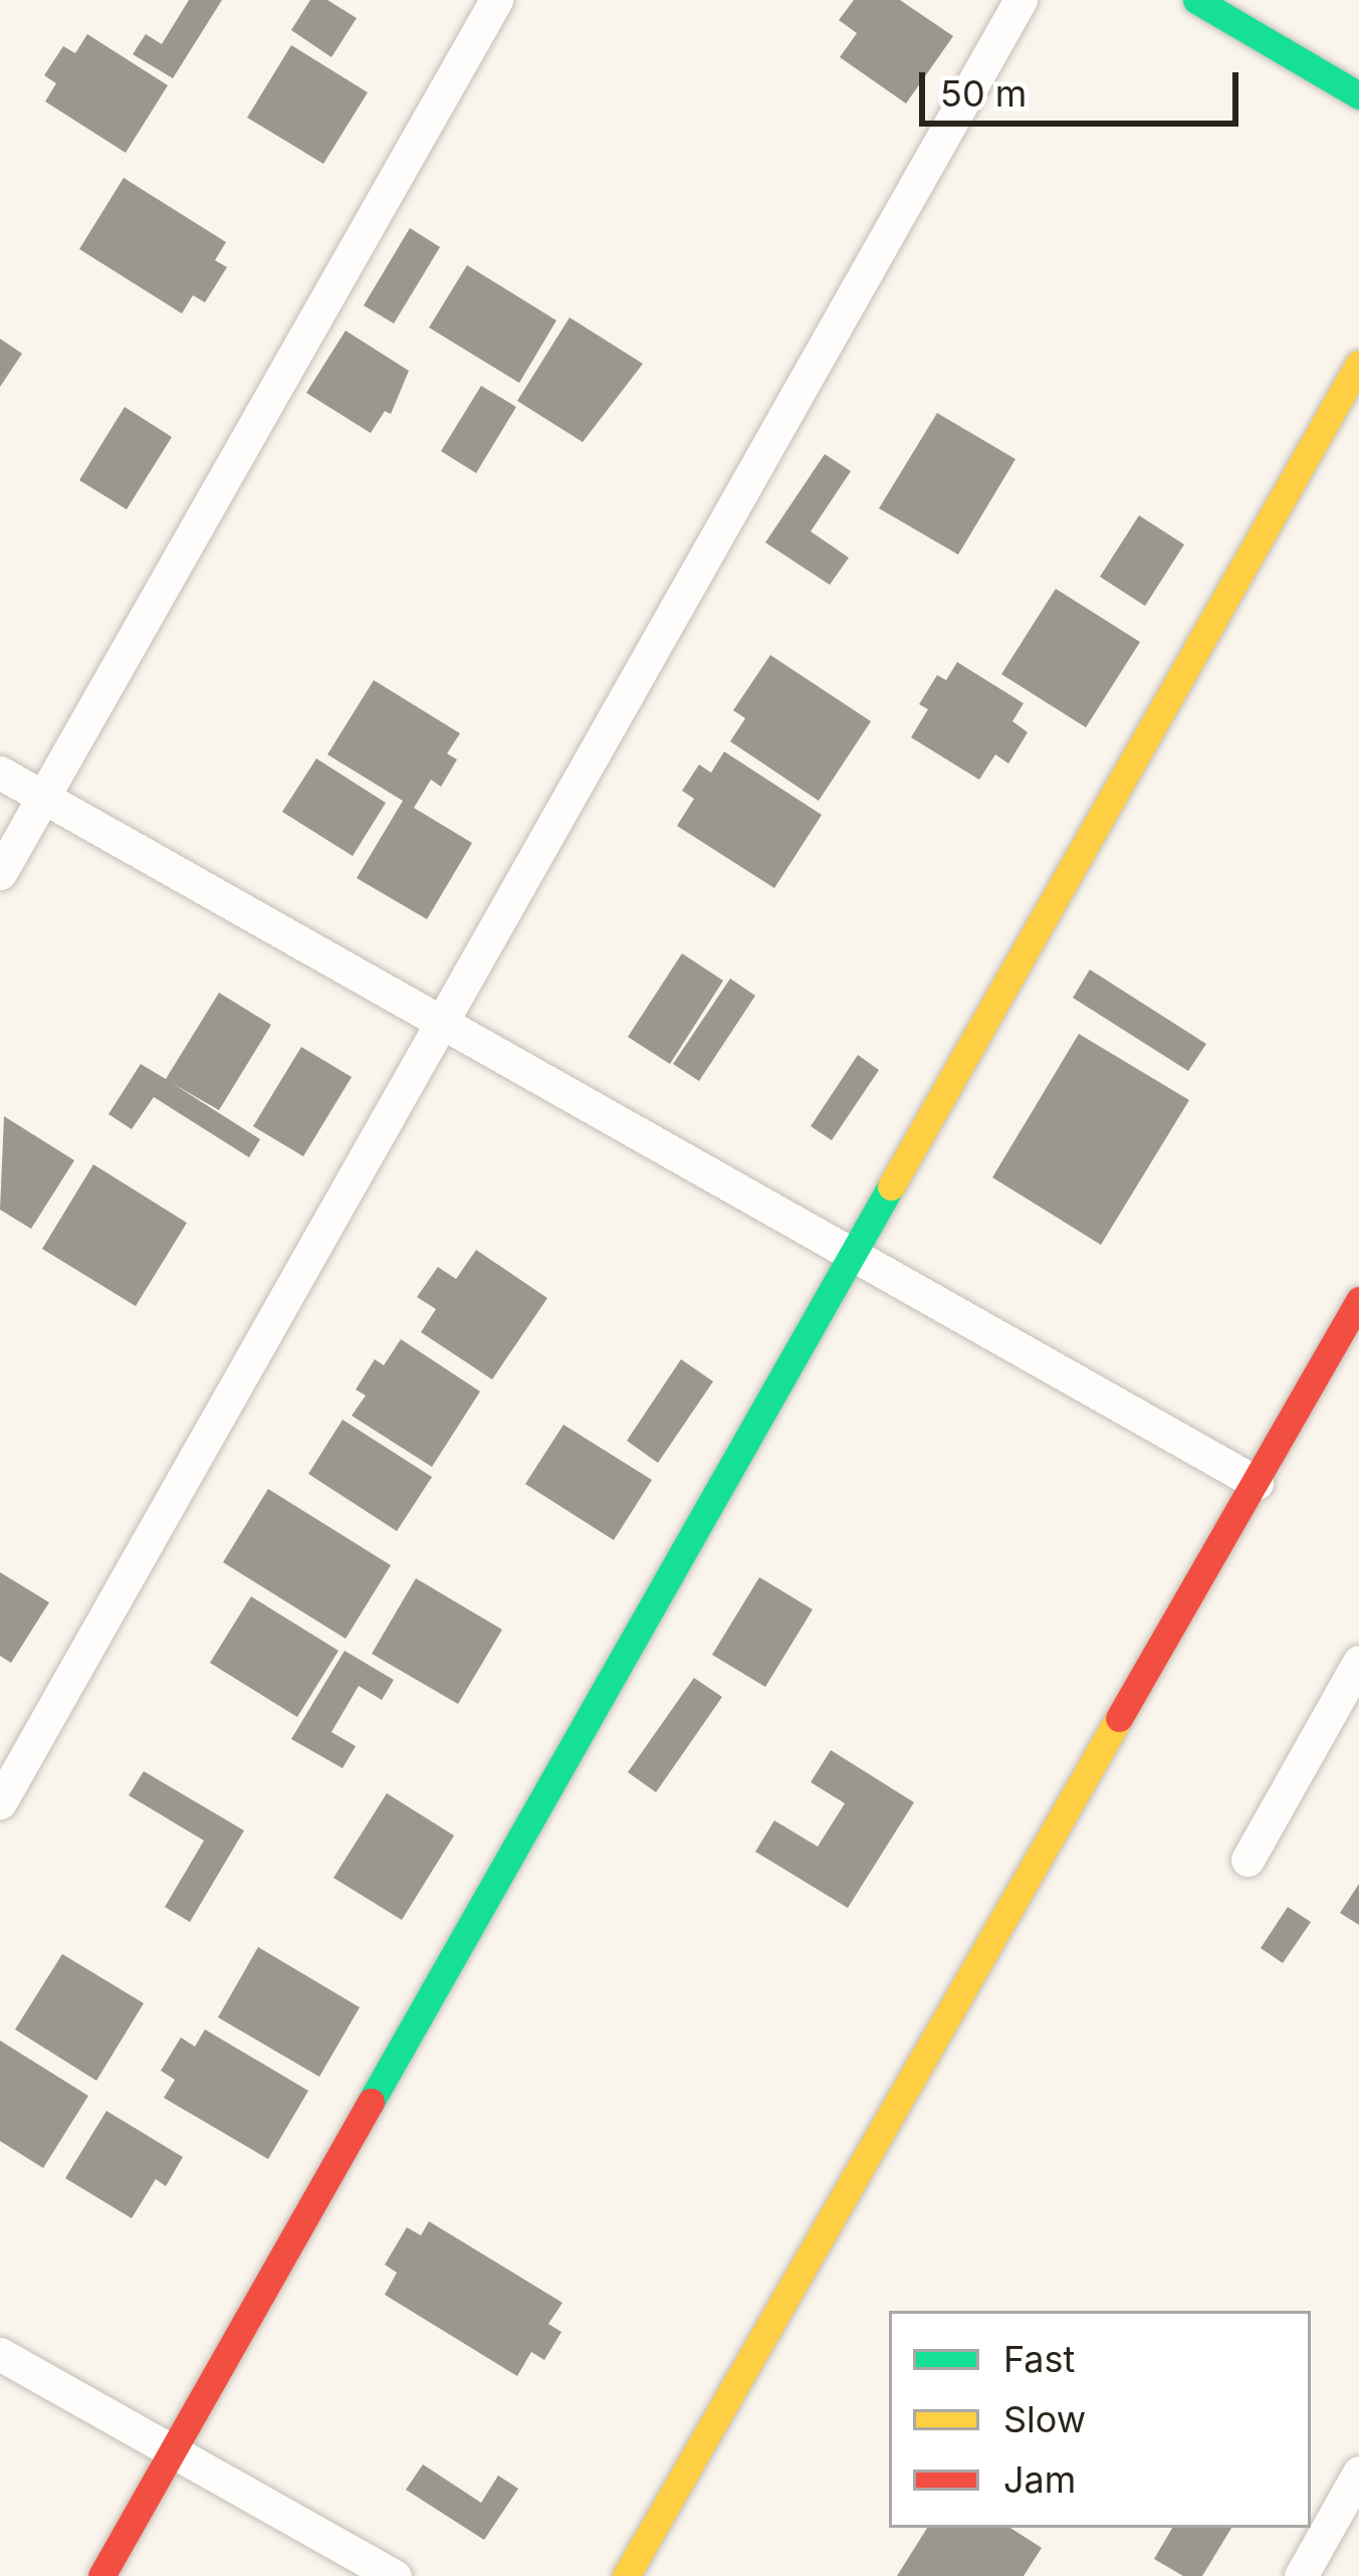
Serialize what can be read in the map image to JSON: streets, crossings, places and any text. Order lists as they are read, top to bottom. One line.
{"legend":["Fast","Slow","Jam"],"scale_bar":"50 m"}
